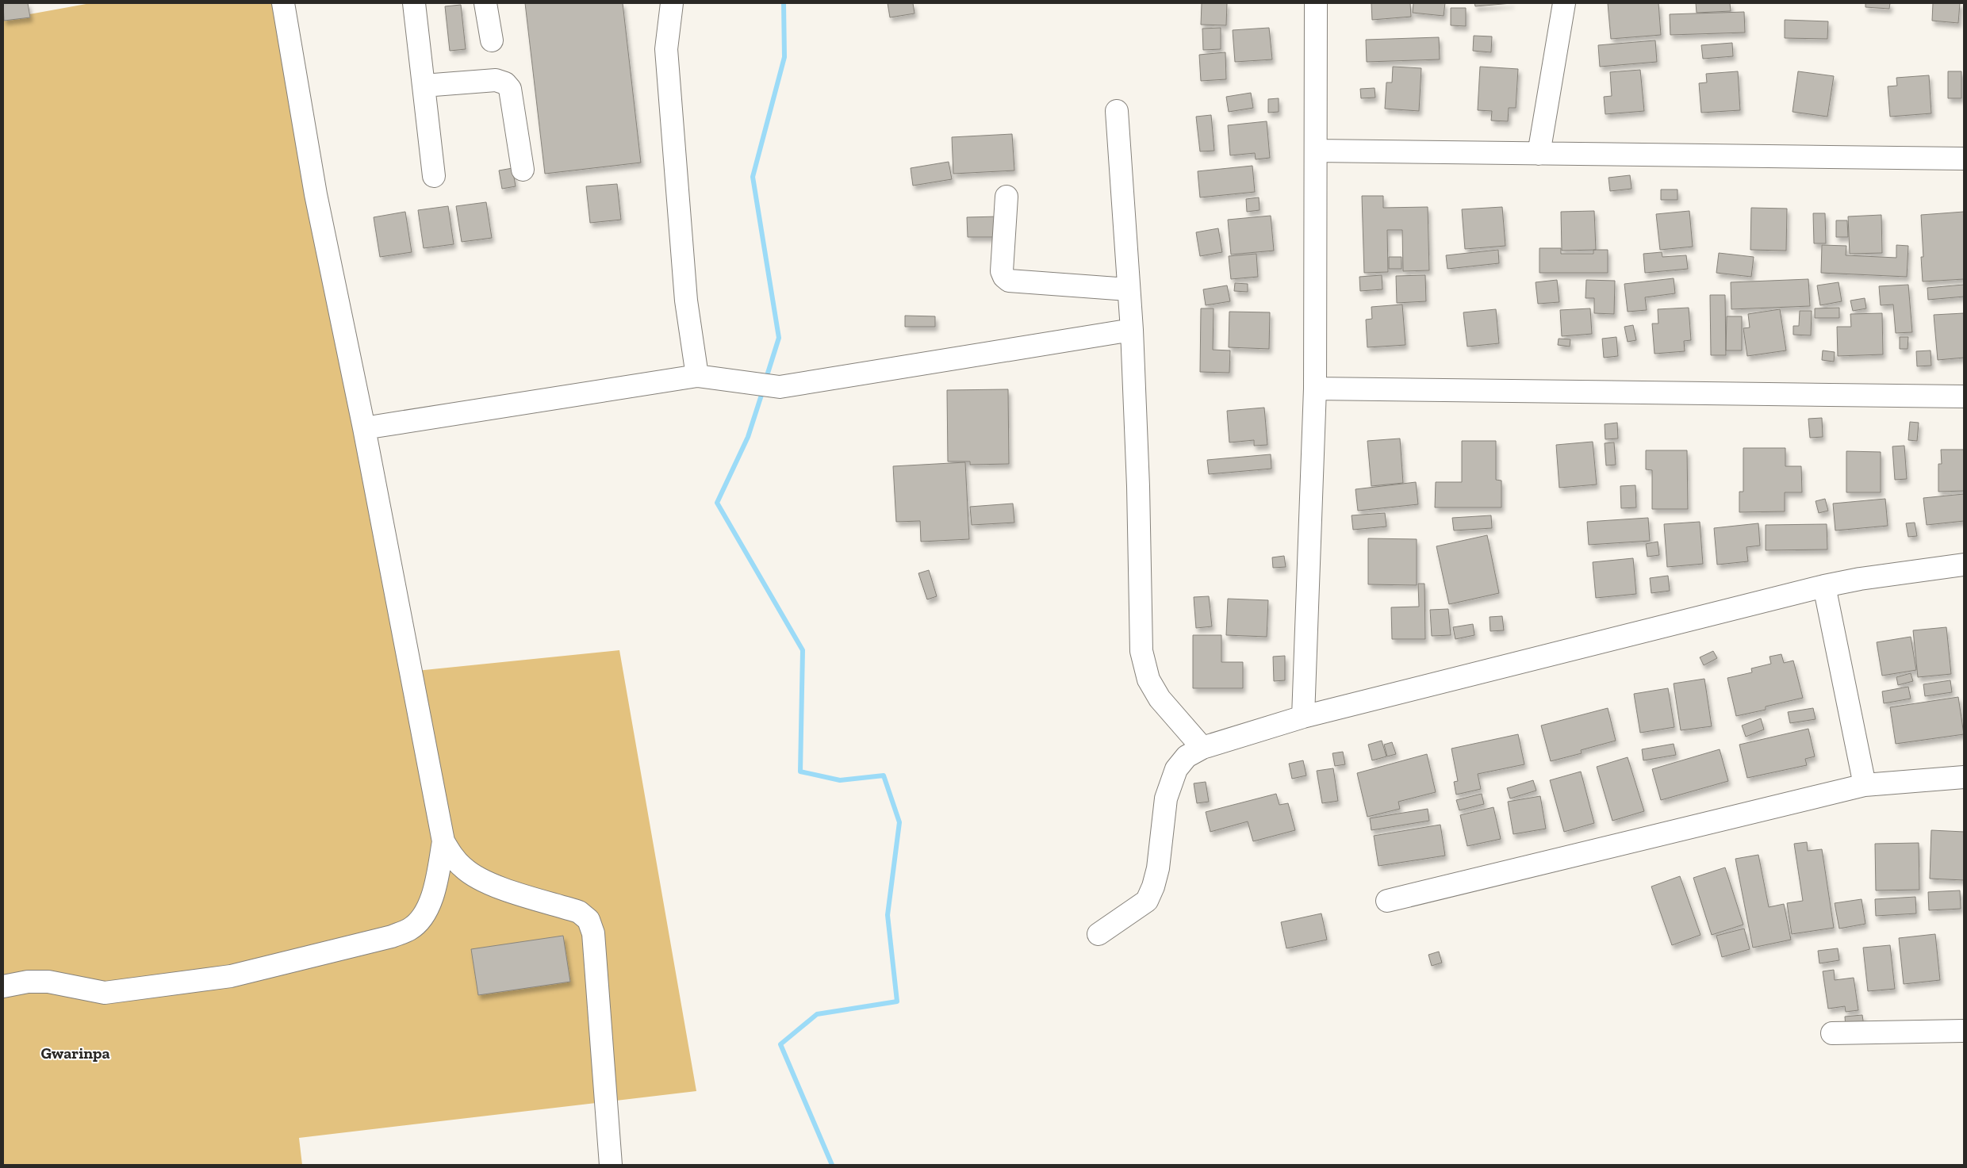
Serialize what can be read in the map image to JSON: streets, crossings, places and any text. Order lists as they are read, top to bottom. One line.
{"districts":["Gwarinpa"]}
